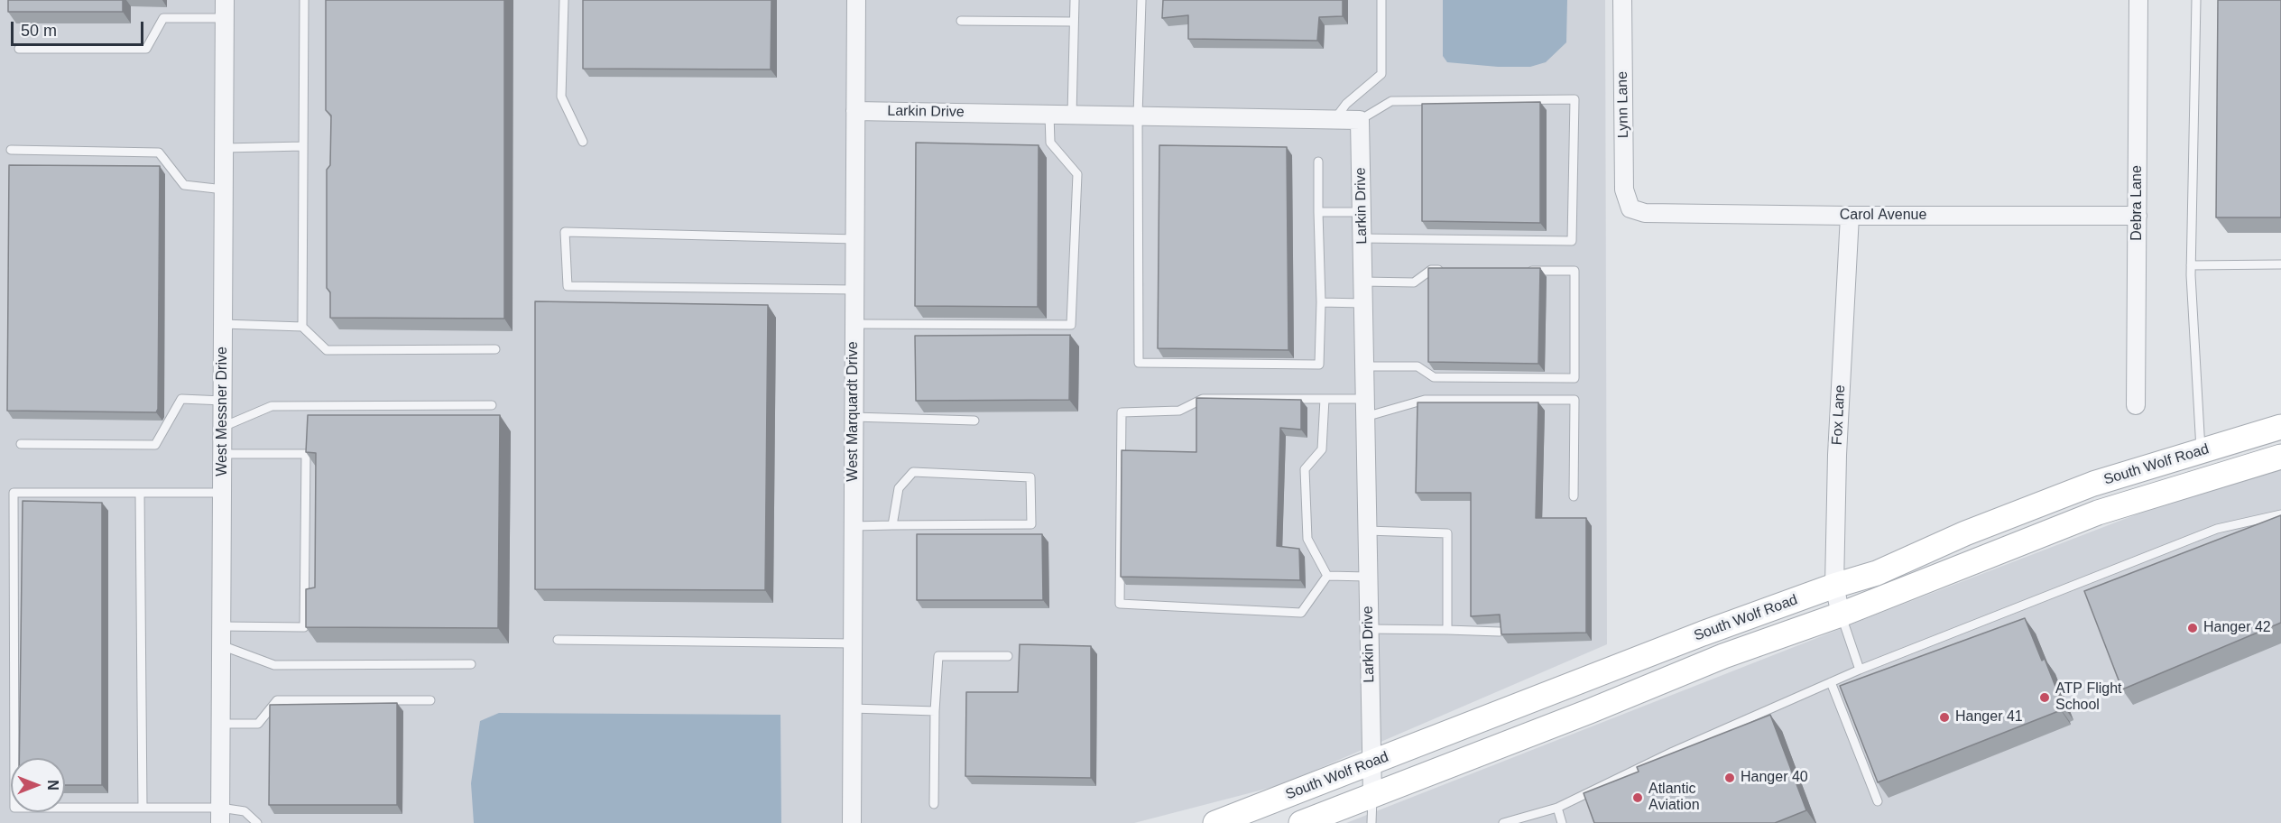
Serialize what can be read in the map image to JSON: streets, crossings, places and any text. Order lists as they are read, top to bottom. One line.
{"streets":{"main road":["South Wolf Road"],"street":["Lynn Lane","Larkin Drive","Debra Lane","Carol Avenue","West Messner Drive","West Marquardt Drive","Fox Lane"]},"crossings":[["Lynn Lane","Carol Avenue"],["Larkin Drive","West Marquardt Drive"],["Larkin Drive","South Wolf Road"],["Debra Lane","Carol Avenue"],["Carol Avenue","Fox Lane"],["Fox Lane","South Wolf Road"]],"places":["Hanger 42","ATP Flight School","Hanger 41","Hanger 40","Atlantic Aviation"],"scale_bar":"50 m","north":"right"}
